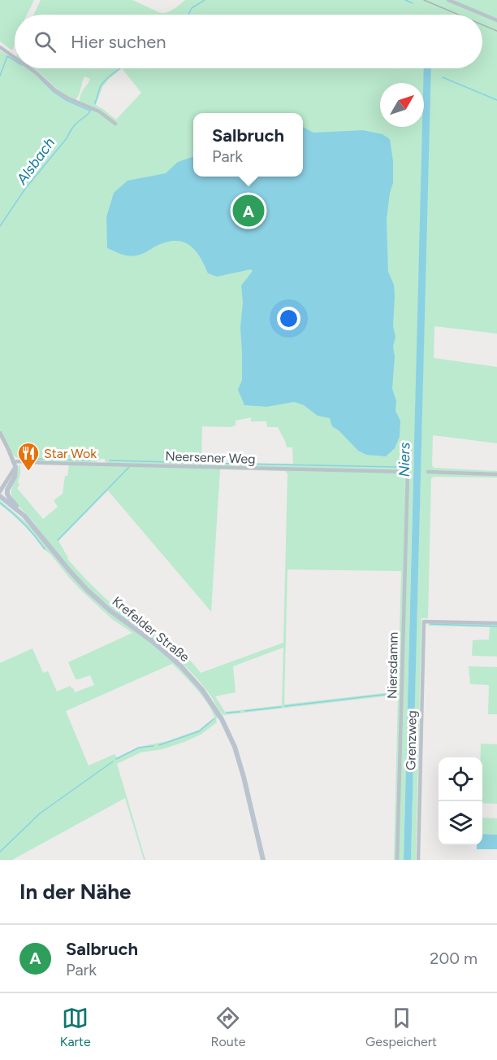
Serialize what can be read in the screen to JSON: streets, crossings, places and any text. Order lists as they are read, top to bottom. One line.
{"streets":{"main road":["Krefelder Straße"],"street":["Neersener Weg","Niersdamm","Grenzweg"]},"crossings":[["Neersener Weg","Niersdamm"]],"water":["Alsbach","Niers"],"places":{"restaurant":["Star Wok"]},"north":"top right","page":{"search":"Hier suchen","popup":["Salbruch","Park"],"pins":"A","heading":"In der Nähe","list":[{"mark":"A","name":"Salbruch","note":"Park","value":"200 m"}],"nav":["Karte","Route","Gespeichert"]}}
